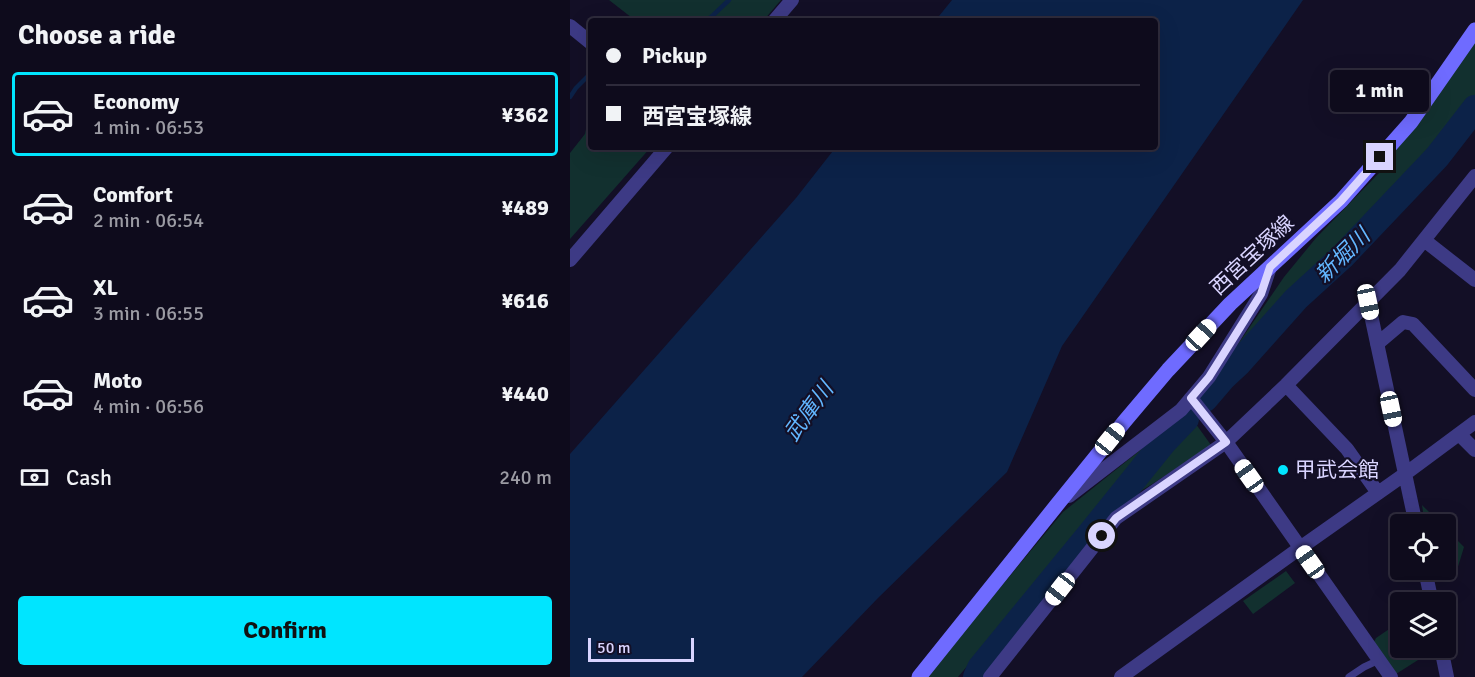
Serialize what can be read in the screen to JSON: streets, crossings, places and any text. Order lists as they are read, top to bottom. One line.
{"streets":{"main road":["西宮宝塚線"]},"water":["新堀川","武庫川"],"places":["甲武会館"],"scale_bar":"50 m","page":{"heading":"Choose a ride","banner":["Pickup","西宮宝塚線"],"bubble":"1 min","list":[{"name":"Economy","note":"1 min · 06:53","value":"¥362"},{"name":"Comfort","note":"2 min · 06:54","value":"¥489"},{"name":"XL","note":"3 min · 06:55","value":"¥616"},{"name":"Moto","note":"4 min · 06:56","value":"¥440"}],"pay":["Cash","240 m"],"buttons":"Confirm","scale":"50 m"}}
